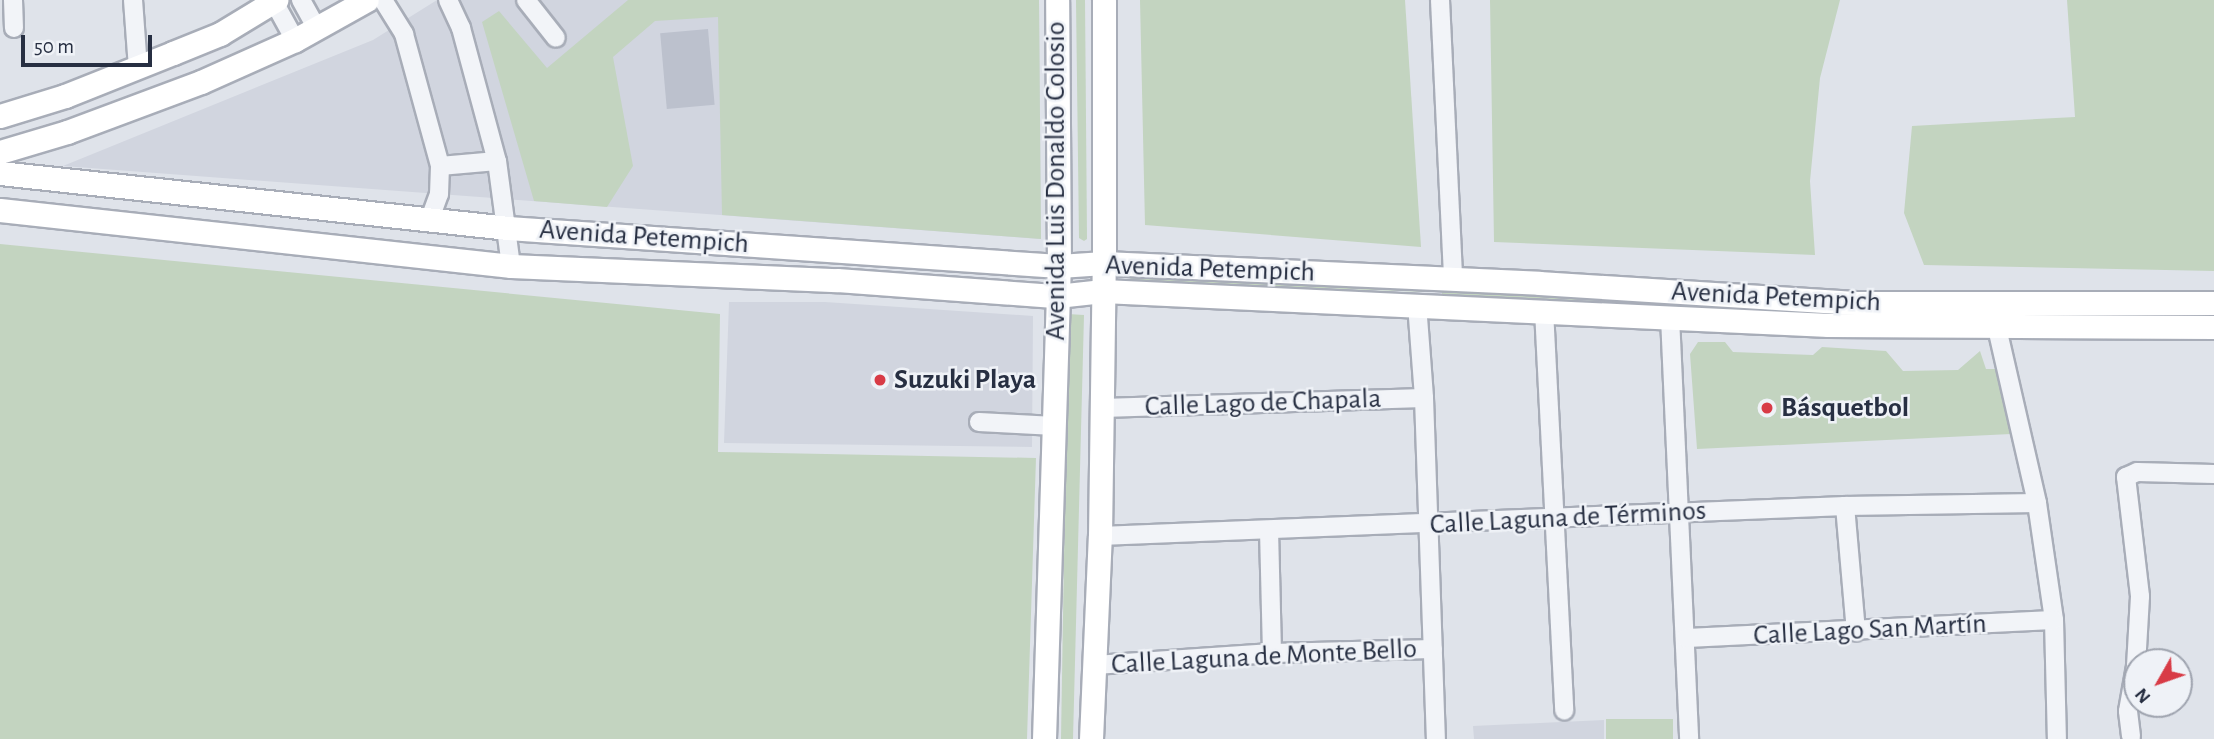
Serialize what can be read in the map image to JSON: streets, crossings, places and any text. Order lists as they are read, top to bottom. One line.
{"streets":{"main road":["Avenida Luis Donaldo Colosio","Avenida Petempich"],"street":["Calle Lago de Chapala","Calle Laguna de Términos","Calle Lago San Martín","Calle Laguna de Monte Bello"]},"crossings":[["Avenida Luis Donaldo Colosio","Avenida Petempich"],["Avenida Luis Donaldo Colosio","Calle Lago de Chapala"],["Avenida Luis Donaldo Colosio","Calle Laguna de Términos"],["Avenida Luis Donaldo Colosio","Calle Laguna de Monte Bello"]],"places":["Suzuki Playa","Básquetbol"],"scale_bar":"50 m","north":"bottom left"}
